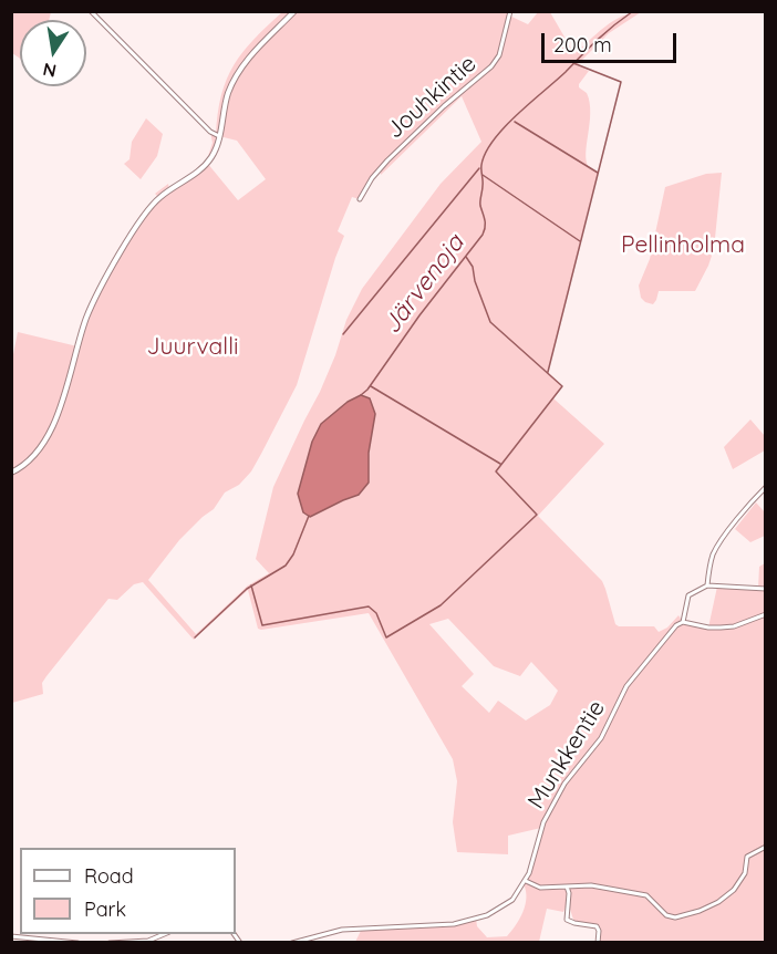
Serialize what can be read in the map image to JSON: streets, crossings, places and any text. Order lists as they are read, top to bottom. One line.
{"streets":{"street":["Jouhkintie","Munkkentie"]},"water":["Järvenoja"],"parks":["Pellinholma","Juurvalli"],"legend":["Road","Park"],"scale_bar":"200 m","north":"bottom"}
